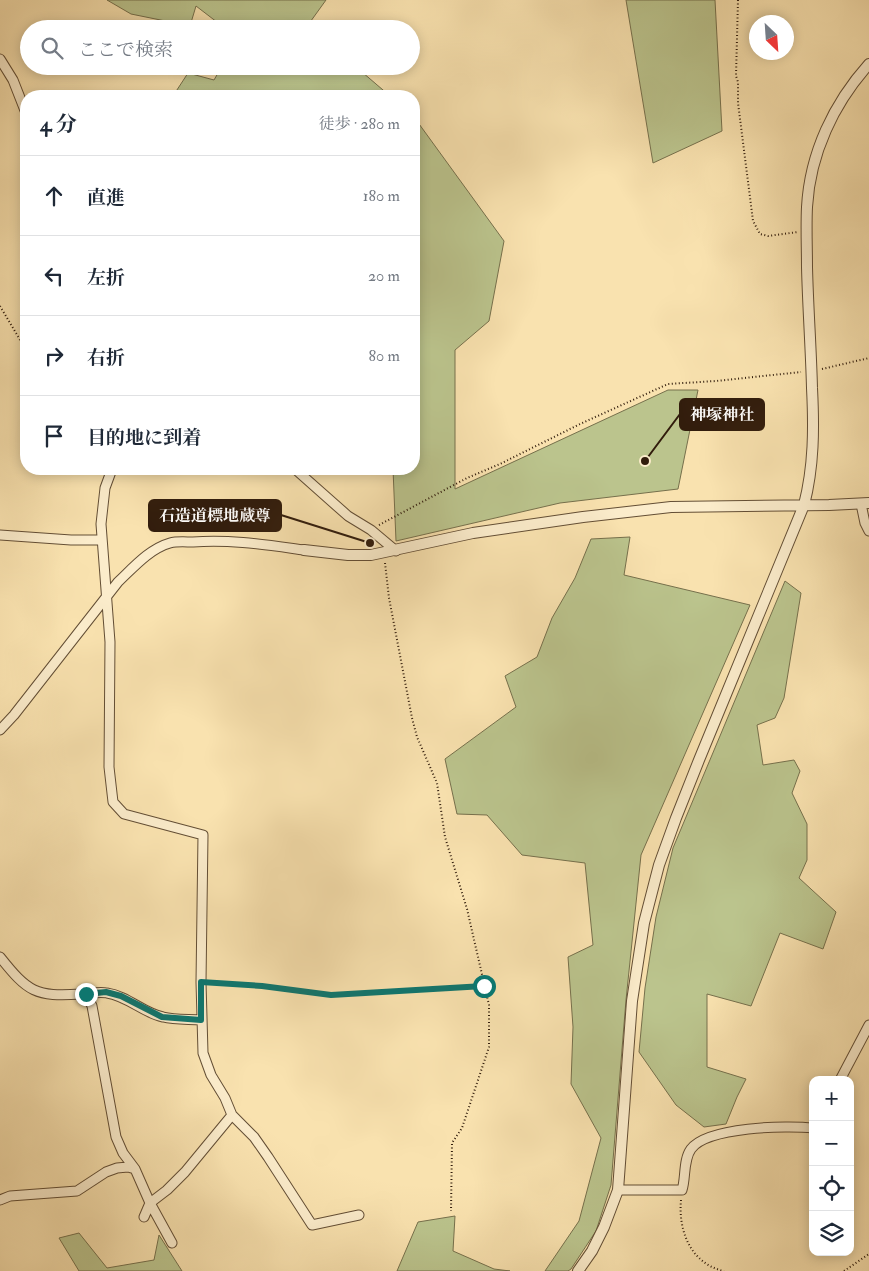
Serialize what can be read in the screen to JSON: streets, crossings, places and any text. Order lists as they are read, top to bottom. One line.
{"places":["神塚神社","石造道標地蔵尊"],"north":"bottom right","page":{"search":"ここで検索","heading":["4 分","徒歩 · 280 m"],"list":[["直進","180 m"],["左折","20 m"],["右折","80 m"],"目的地に到着"],"map_buttons":["+","−"]}}
